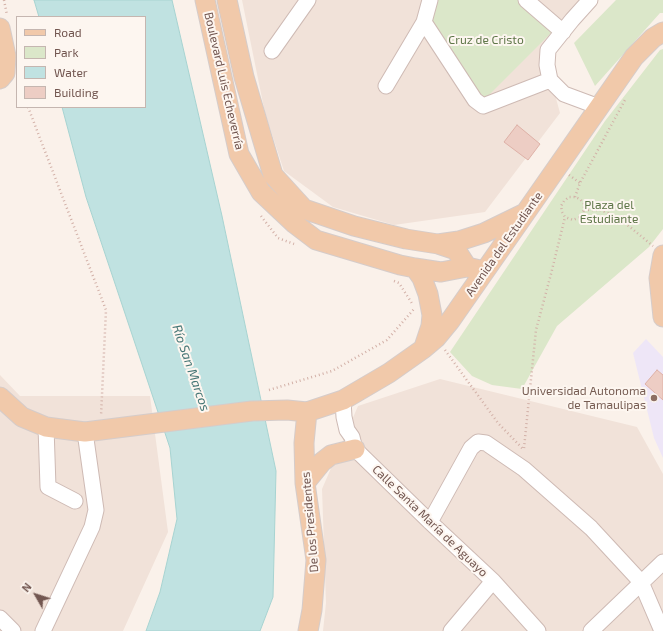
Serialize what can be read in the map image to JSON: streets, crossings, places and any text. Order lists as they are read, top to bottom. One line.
{"streets":{"main road":["Boulevard Luis Echeverría","Avenida del Estudiante","De los Presidentes"],"street":["Calle Santa María de Aguayo"]},"crossings":[["Boulevard Luis Echeverría","Avenida del Estudiante"],["Avenida del Estudiante","Calle Santa María de Aguayo"],["Avenida del Estudiante","De los Presidentes"]],"water":["Río San Marcos"],"parks":["Cruz de Cristo","Plaza del Estudiante"],"places":["Universidad Autonoma de Tamaulipas"],"legend":["Road","Park","Water","Building"],"north":"top left"}
